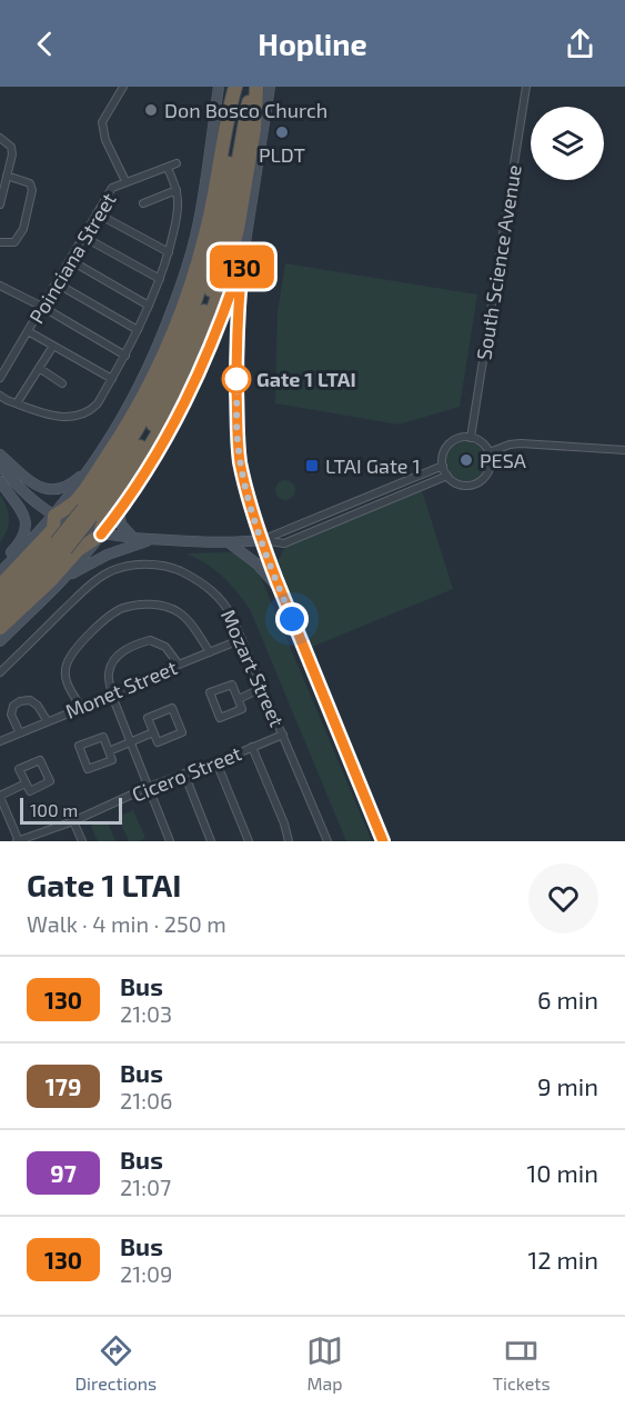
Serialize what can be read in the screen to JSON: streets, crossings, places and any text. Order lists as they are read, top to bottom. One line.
{"streets":{"street":["Poinciana Street","South Science Avenue","Mozart Street","Monet Street","Cicero Street"]},"crossings":[["Mozart Street","Monet Street"],["Mozart Street","Cicero Street"]],"places":{"other":["Don Bosco Church","PLDT","Gate 1 LTAI","PESA"],"transit":["LTAI Gate 1"]},"lines":["bus line 130"],"scale_bar":"100 m","page":{"header":"Hopline","on_map":"130","scale":"100 m","heading":["Gate 1 LTAI","Walk · 4 min · 250 m"],"list":[{"mark":"130","name":"Bus","note":"21:03","value":"6 min"},{"mark":"179","name":"Bus","note":"21:06","value":"9 min"},{"mark":"97","name":"Bus","note":"21:07","value":"10 min"},{"mark":"130","name":"Bus","note":"21:09","value":"12 min"}],"tabs":["Directions","Map","Tickets"]}}
